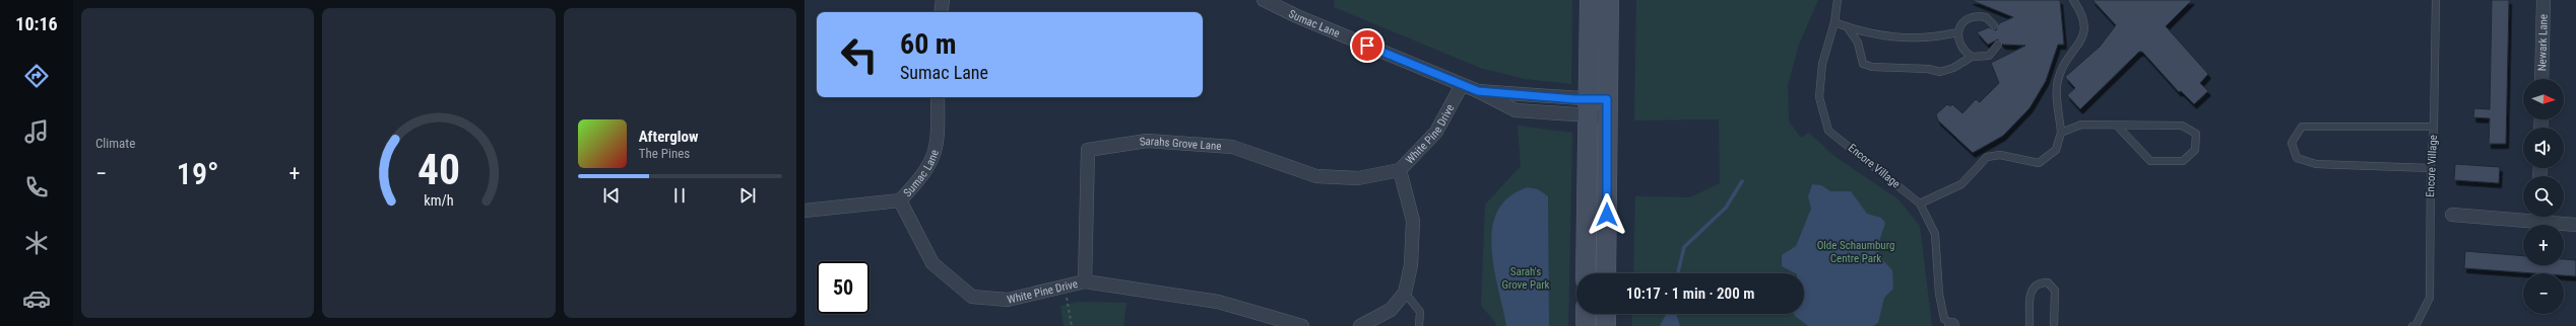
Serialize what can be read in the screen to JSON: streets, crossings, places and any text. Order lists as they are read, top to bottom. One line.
{"streets":{"street":["Sumac Lane","Newark Lane","White Pine Drive","Sarahs Grove Lane"],"lane":["Encore Village"]},"crossings":[["Sumac Lane","White Pine Drive"],["White Pine Drive","Sarahs Grove Lane"]],"parks":["Olde Schaumburg Centre Park","Sarah's Grove Park"],"north":"right","page":{"tabs":"10:16","tile":"Climate","turn":["60 m","Sumac Lane"],"map_buttons":["+","−"],"song":["Afterglow","The Pines"],"heat":["−","19°","+"],"limit":"50","trip":"10:17 · 1 min · 200 m","gauge":["40","km/h"]}}
